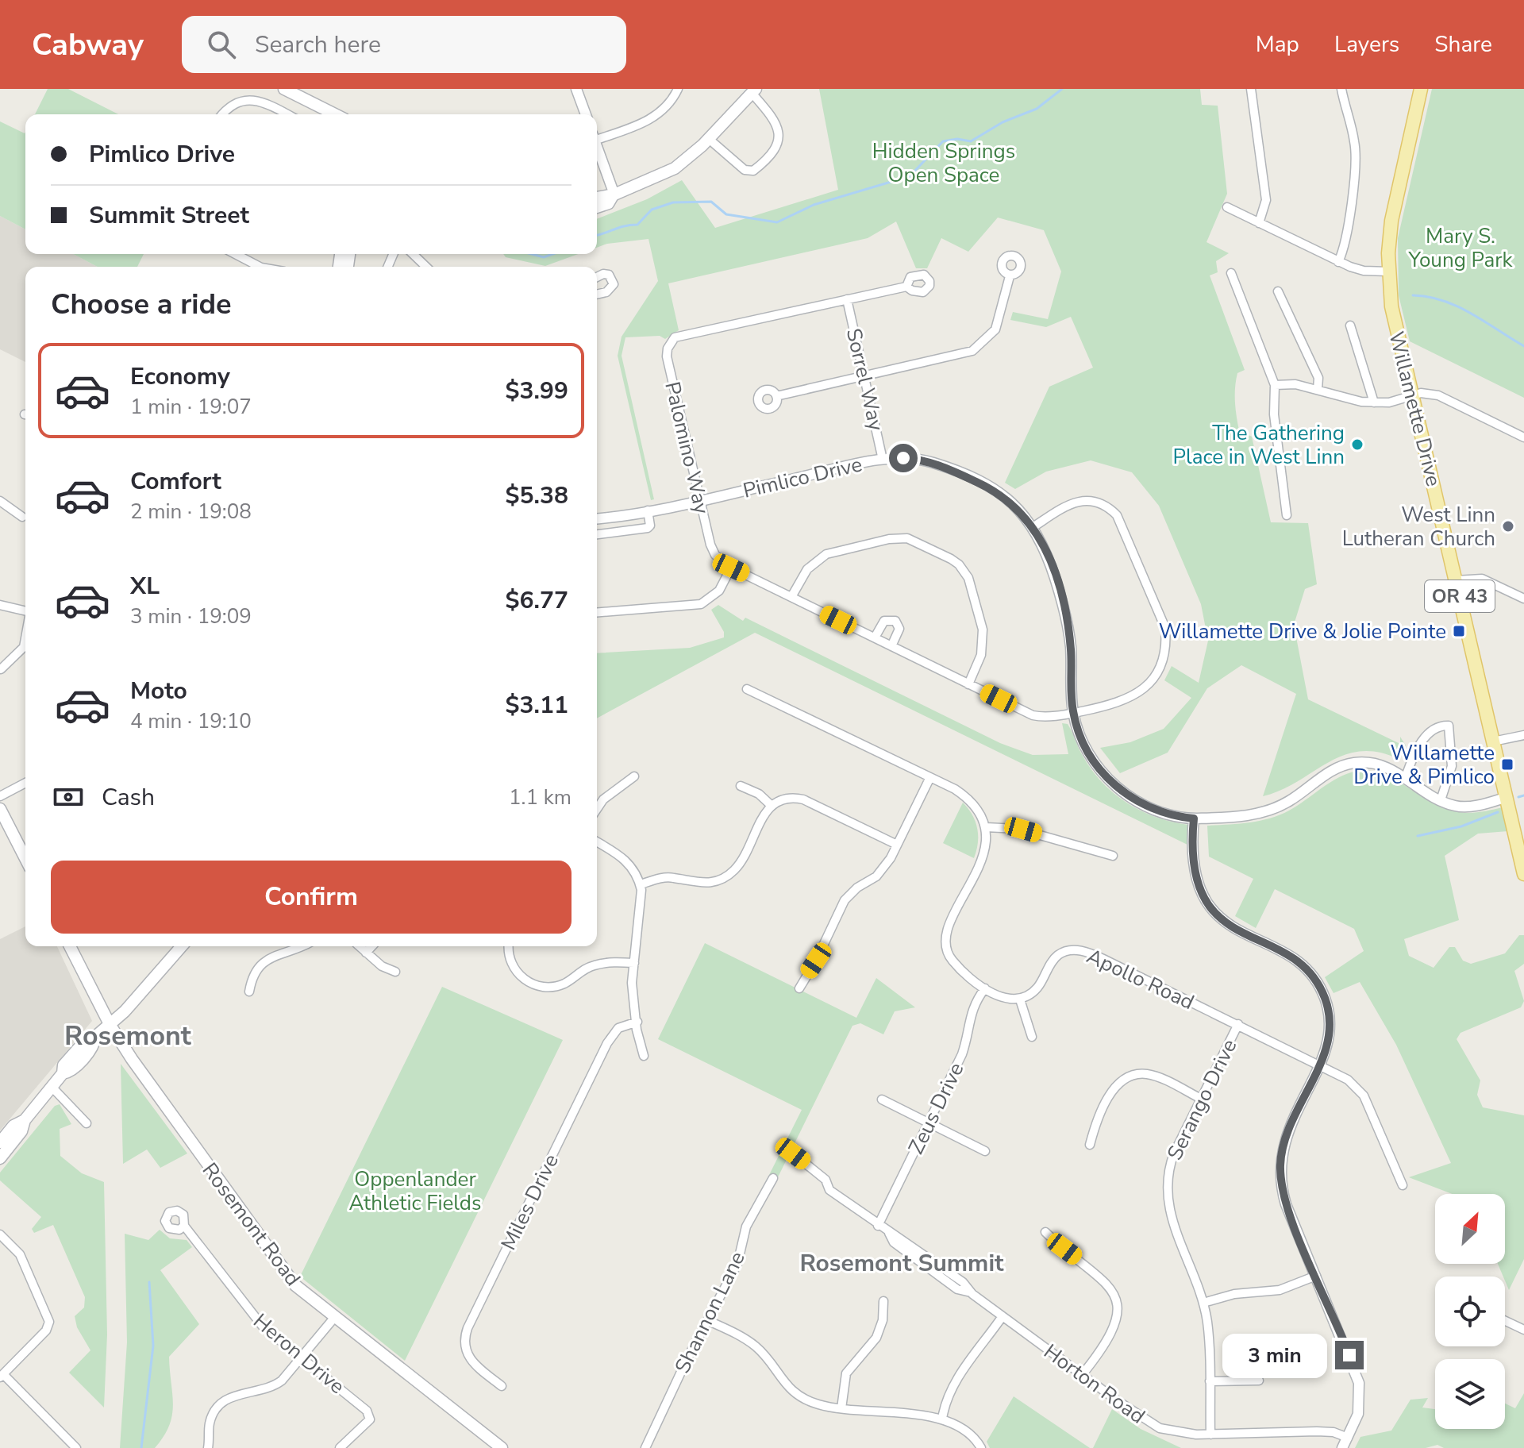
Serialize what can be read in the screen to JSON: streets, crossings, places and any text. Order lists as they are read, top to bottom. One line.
{"streets":{"main road":["Willamette Drive","OR 43","Rosemont Road"],"street":["Sorrel Way","Palomino Way","Pimlico Drive","Apollo Road","Serango Drive","Zeus Drive","Miles Drive","Shannon Lane","Heron Drive","Horton Road"]},"crossings":[["Sorrel Way","Palomino Way"],["Sorrel Way","Pimlico Drive"],["Willamette Drive","Pimlico Drive"],["Palomino Way","Pimlico Drive"],["Apollo Road","Serango Drive"],["Serango Drive","Horton Road"],["Zeus Drive","Horton Road"]],"districts":["Rosemont","Rosemont Summit"],"parks":["Hidden Springs Open Space","Mary S. Young Park","Oppenlander Athletic Fields"],"places":{"other":["The Gathering Place in West Linn","West Linn Lutheran Church"],"transit":["Willamette Drive & Jolie Pointe","Willamette Drive & Pimlico"]},"north":"top right","page":{"header":"Cabway","search":"Search here","nav":["Map","Layers","Share"],"banner":["Pimlico Drive","Summit Street"],"heading":"Choose a ride","list":[{"name":"Economy","note":"1 min · 19:07","value":"$3.99"},{"name":"Comfort","note":"2 min · 19:08","value":"$5.38"},{"name":"XL","note":"3 min · 19:09","value":"$6.77"},{"name":"Moto","note":"4 min · 19:10","value":"$3.11"}],"pay":["Cash","1.1 km"],"buttons":"Confirm","bubble":"3 min"}}
